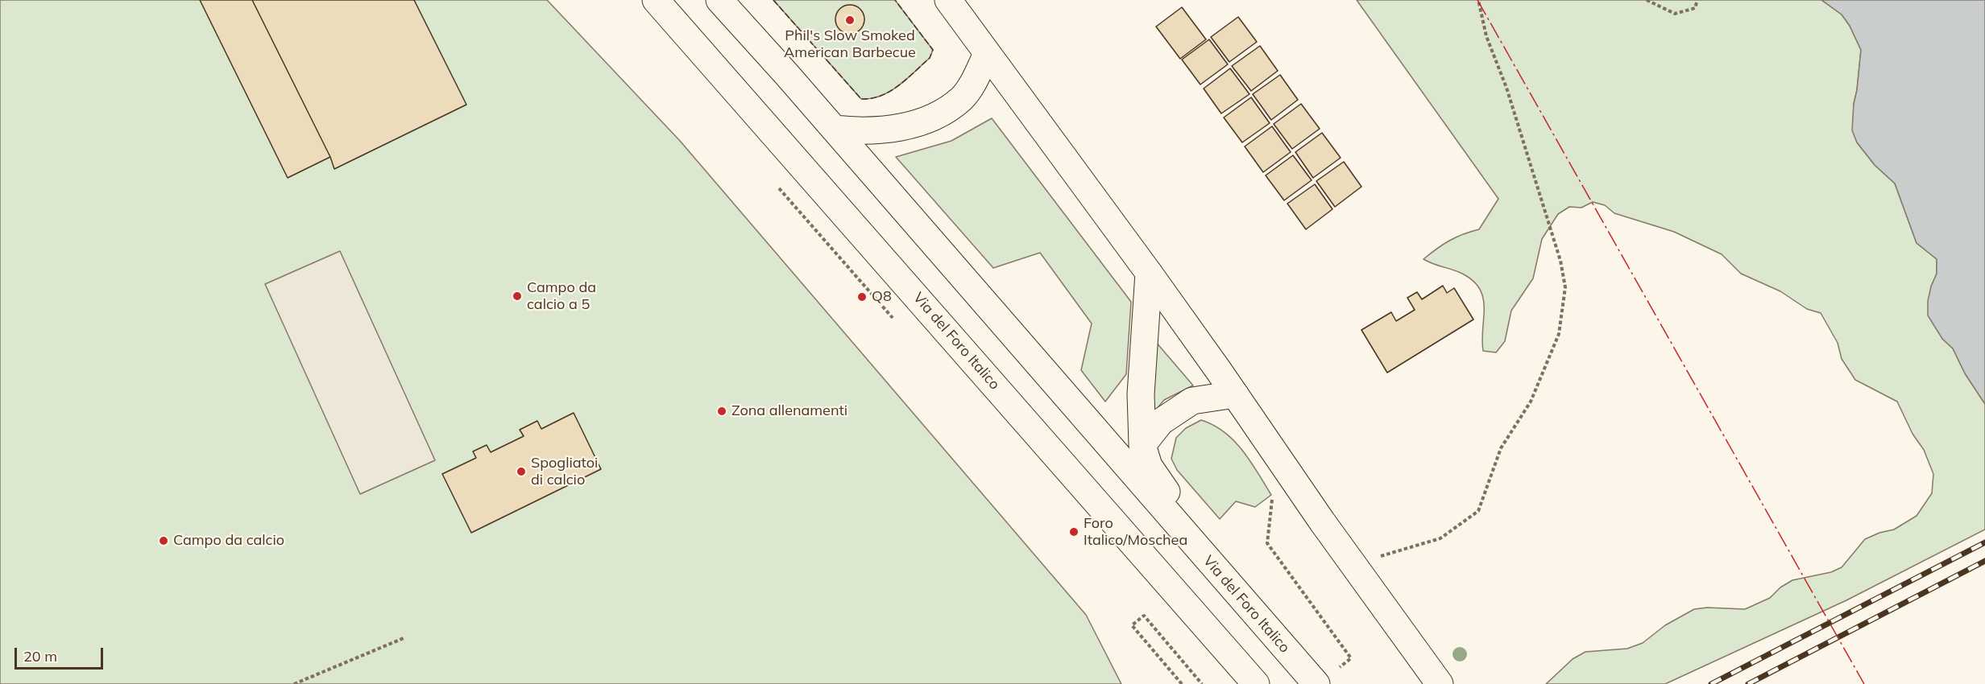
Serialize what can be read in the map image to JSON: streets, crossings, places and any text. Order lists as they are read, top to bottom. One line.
{"streets":{"main road":["Via del Foro Italico"]},"places":["Phil's Slow Smoked American Barbecue","Campo da calcio a 5","Q8","Zona allenamenti","Spogliatoi di calcio","Foro Italico/Moschea","Campo da calcio"],"scale_bar":"20 m"}
